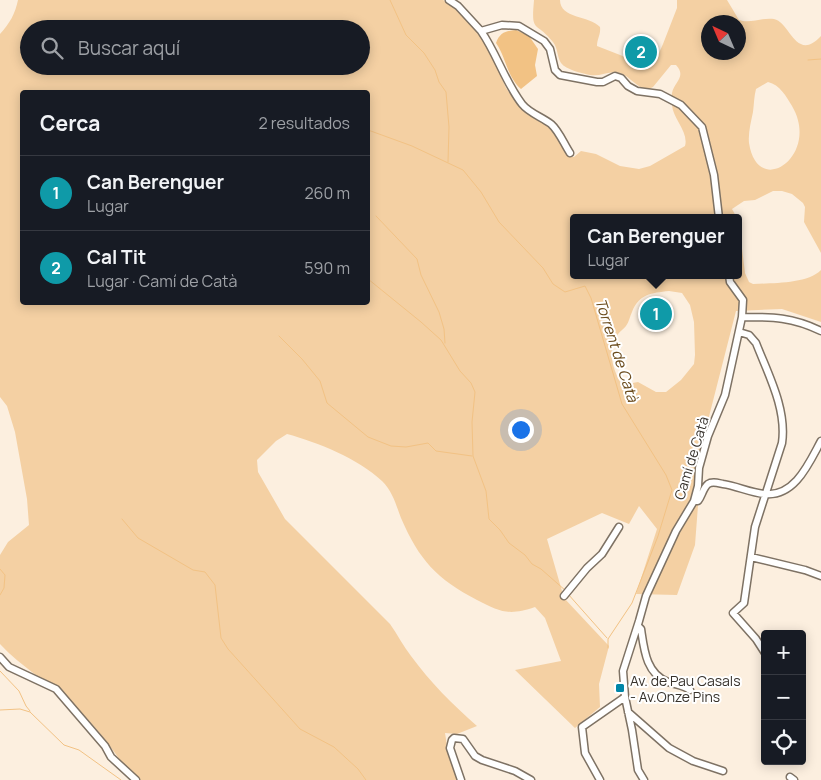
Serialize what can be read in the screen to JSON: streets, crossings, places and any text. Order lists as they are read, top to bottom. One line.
{"streets":{"street":["Camí de Catà"]},"water":["Torrent de Catà"],"places":{"transit":["Av. de Pau Casals - Av.Onze Pins"]},"north":"top left","page":{"search":"Buscar aquí","pins":["2","1"],"heading":["Cerca","2 resultados"],"list":[{"mark":"1","name":"Can Berenguer","note":"Lugar","value":"260 m"},{"mark":"2","name":"Cal Tit","note":"Lugar · Camí de Catà","value":"590 m"}],"popup":["Can Berenguer","Lugar"],"map_buttons":["+","−"]}}
